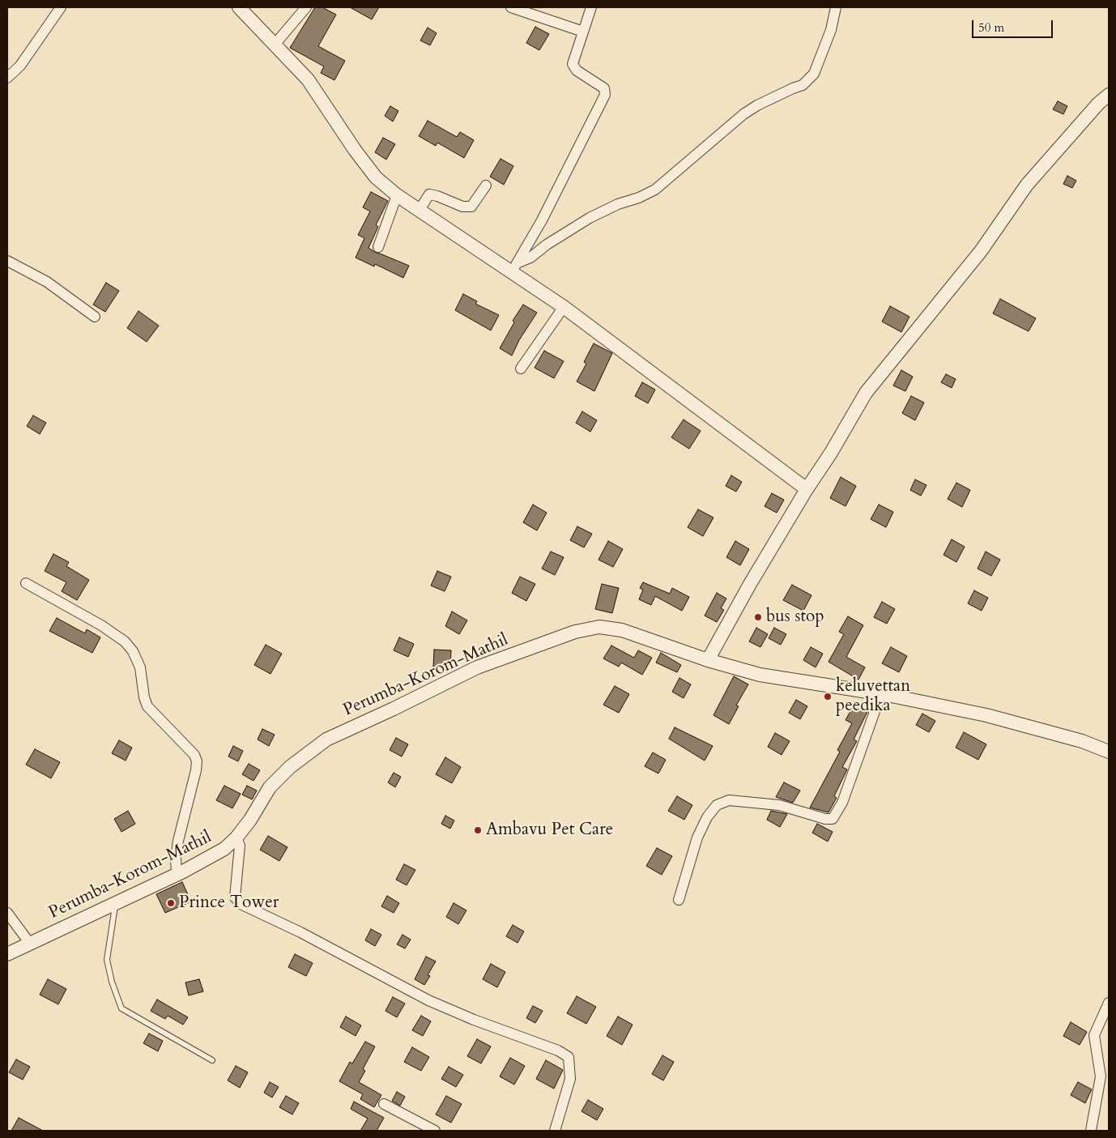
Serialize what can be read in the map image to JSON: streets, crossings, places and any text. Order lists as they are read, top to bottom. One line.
{"streets":{"street":["Perumba-Korom-Mathil"]},"places":["bus stop","keluvettan peedika","Ambavu Pet Care","Prince Tower"],"scale_bar":"50 m"}
